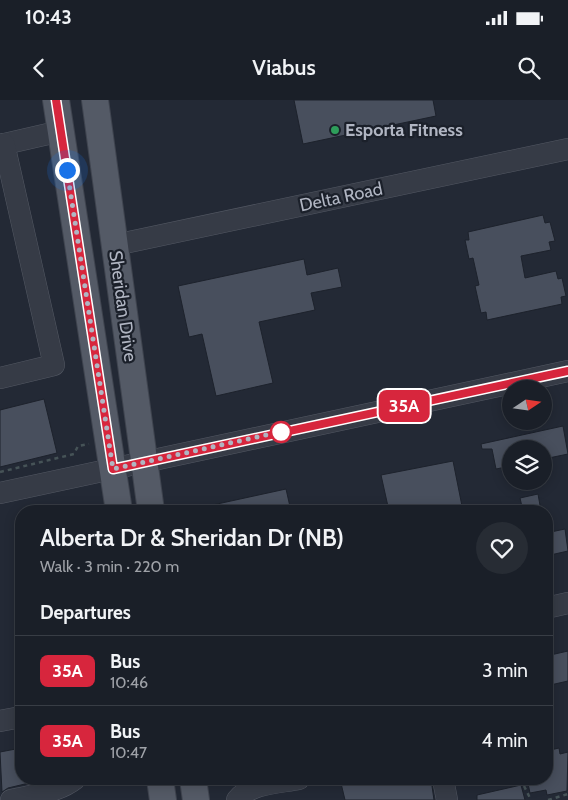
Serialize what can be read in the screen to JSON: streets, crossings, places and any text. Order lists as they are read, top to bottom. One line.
{"streets":{"main road":["Sheridan Drive"],"street":["Delta Road"]},"crossings":[["Delta Road","Sheridan Drive"]],"places":["Esporta Fitness"],"lines":["bus line 35A"],"north":"right","page":{"status":"10:43","header":"Viabus","on_map":"35A","heading":[["Alberta Dr & Sheridan Dr (NB)","Walk · 3 min · 220 m"],"Departures"],"list":[{"mark":"35A","name":"Bus","note":"10:46","value":"3 min"},{"mark":"35A","name":"Bus","note":"10:47","value":"4 min"}]}}
